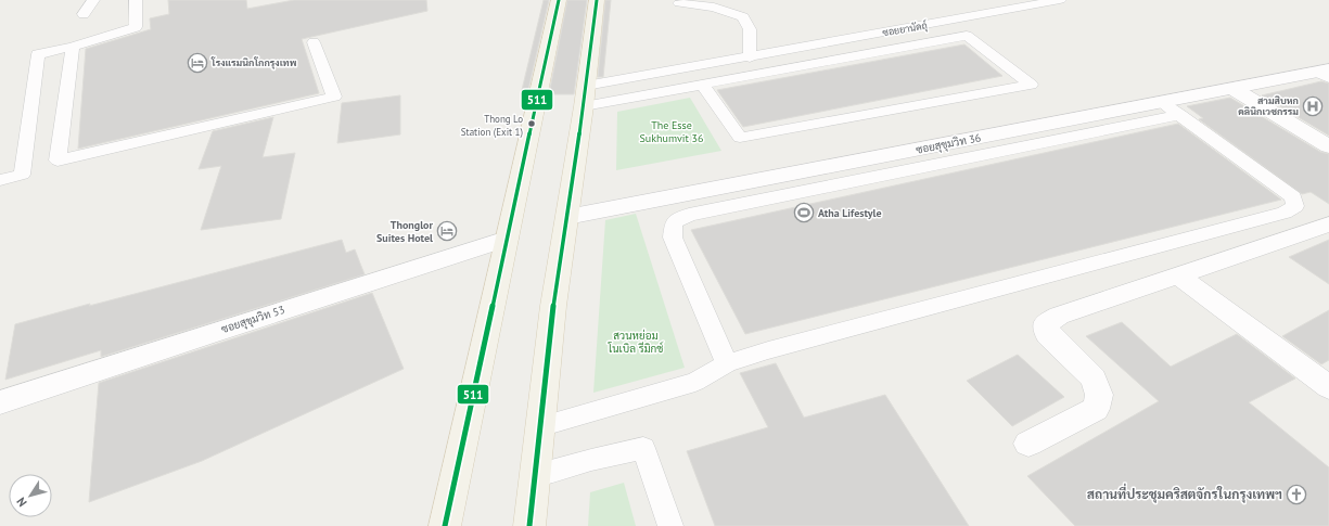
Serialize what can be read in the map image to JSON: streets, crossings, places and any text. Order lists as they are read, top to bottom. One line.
{"streets":{"street":["ซอยสุขุมวิท 36","ซอยสุขุมวิท 53"],"lane":["ซอยยานัดถุ์"]},"parks":["The Esse Sukhumvit 36","สวนหย่อม โนเบิล รีมิกซ์"],"places":{"hotel":["โรงแรมนิกโกกรุงเทพ","Thonglor Suites Hotel"],"hospital":["สามสิบหก คลินิกเวชกรรม"],"other":["Thong Lo Station (Exit 1)"],"sports":["Atha Lifestyle"],"church":["สถานที่ประชุมคริสตจักรในกรุงเทพฯ"]},"lines":["transit line 511"],"north":"bottom left"}
